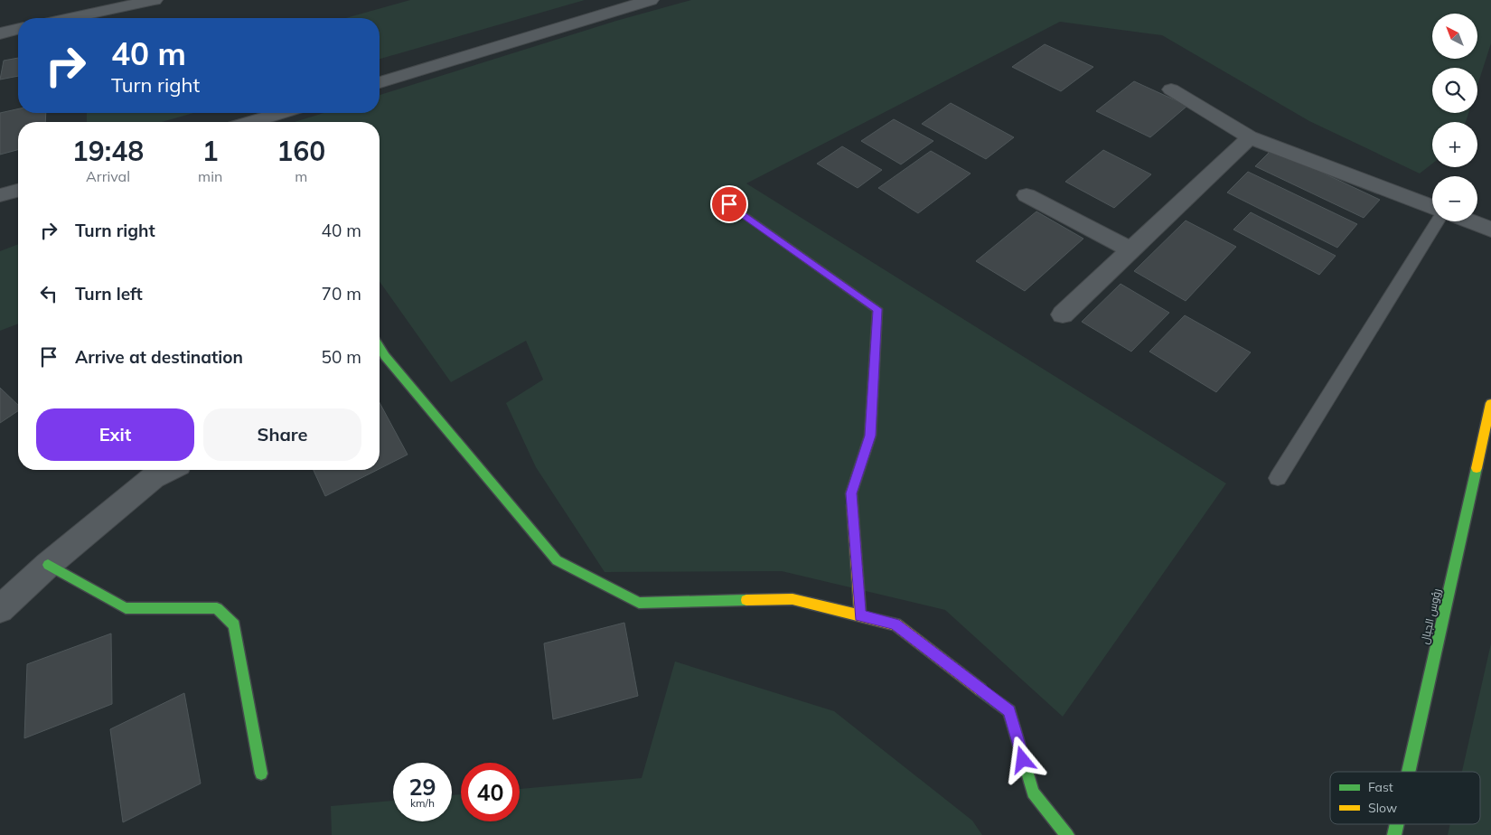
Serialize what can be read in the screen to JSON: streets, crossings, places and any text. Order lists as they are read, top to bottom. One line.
{"streets":{"street":["رؤوس الجبال"]},"legend":["Fast","Slow"],"north":"top left","page":{"map_buttons":["+","−"],"turn":["40 m","Turn right"],"eta":["19:48","Arrival","1","min","160","m"],"list":[{"name":"Turn right","value":"40 m"},{"name":"Turn left","value":"70 m"},{"name":"Arrive at destination","value":"50 m"}],"buttons":["Exit","Share"],"speed":"29 km/h","limit":"40"}}
